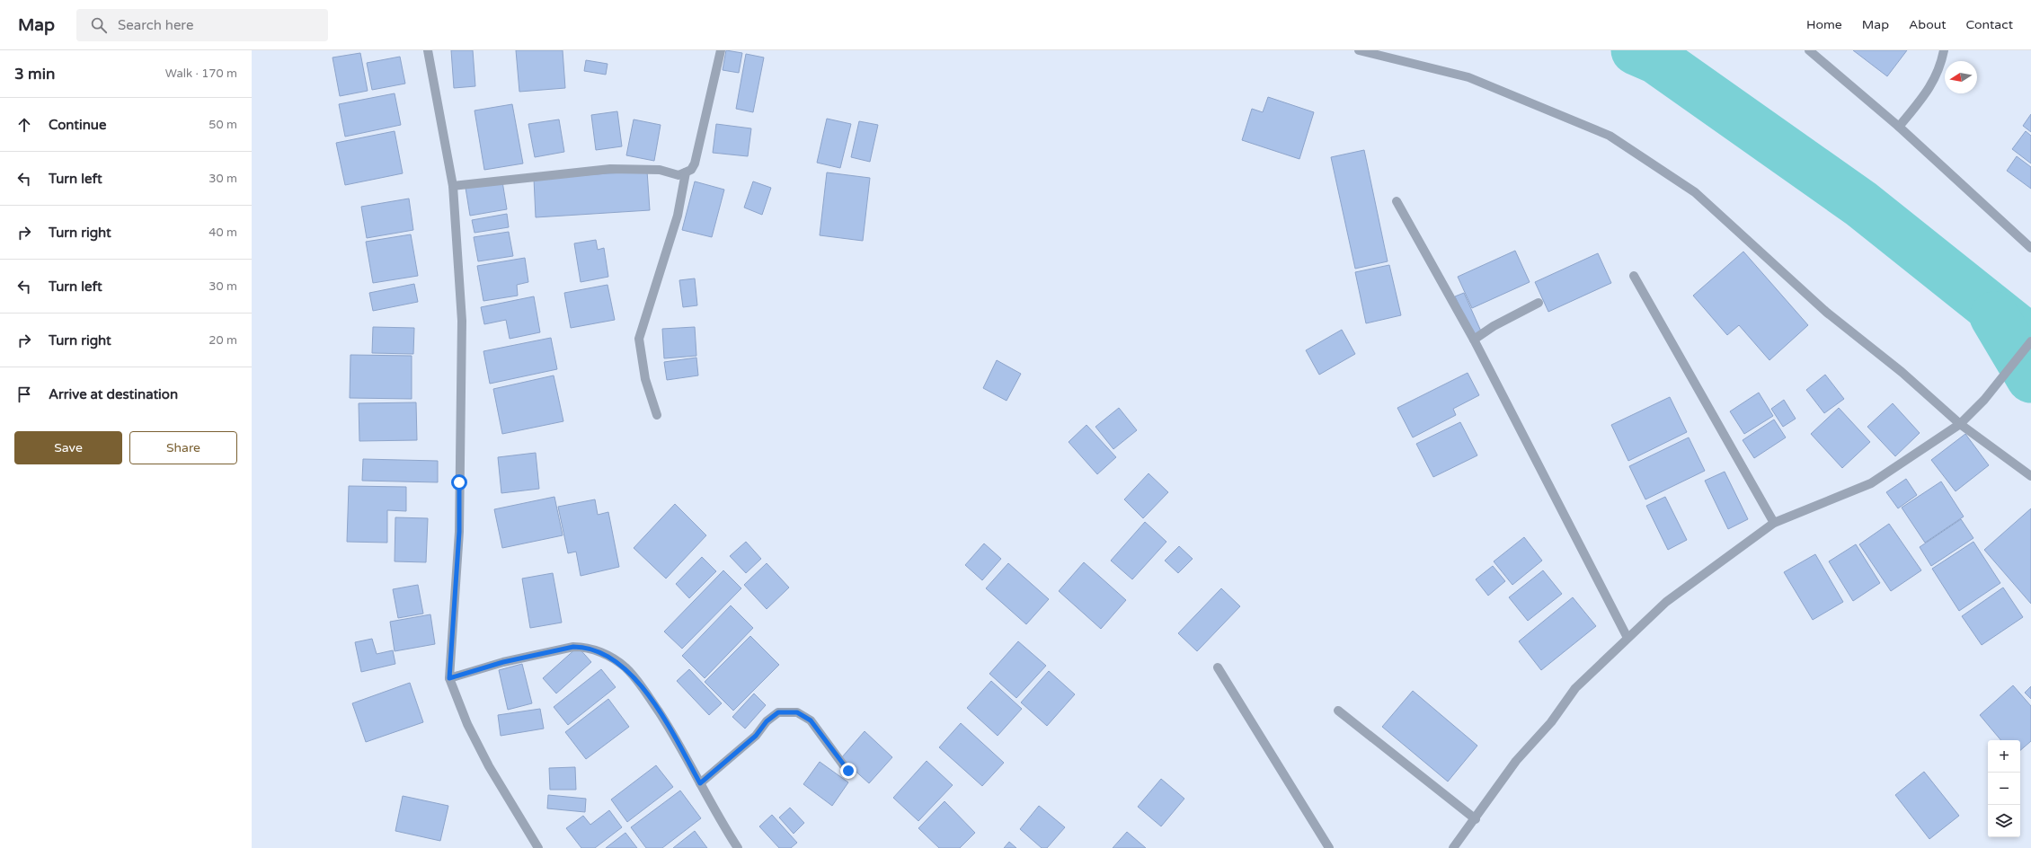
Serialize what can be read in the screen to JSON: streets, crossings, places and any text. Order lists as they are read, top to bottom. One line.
{"north":"left","page":{"header":"Map","search":"Search here","nav":["Home","Map","About","Contact"],"heading":["3 min","Walk · 170 m"],"list":[["Continue","50 m"],["Turn left","30 m"],["Turn right","40 m"],["Turn left","30 m"],["Turn right","20 m"],"Arrive at destination"],"buttons":["Save","Share"],"map_buttons":["+","−"]}}
